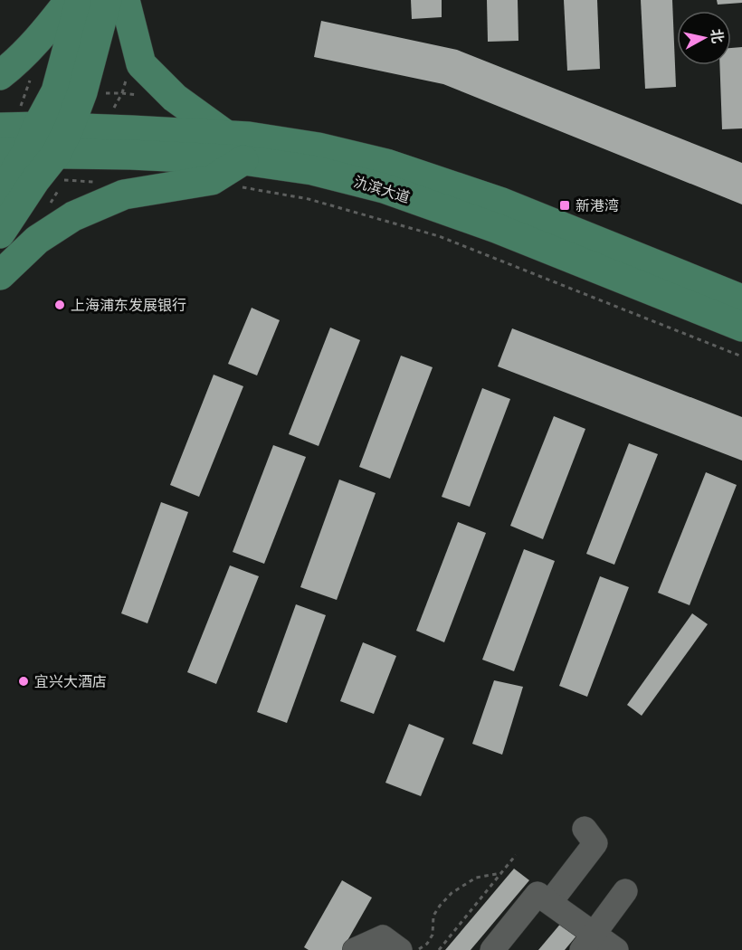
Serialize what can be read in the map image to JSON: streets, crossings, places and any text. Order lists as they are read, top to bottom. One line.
{"streets":{"main road":["氿滨大道"]},"places":{"transit":["新港湾"],"other":["上海浦东发展银行","宜兴大酒店"]},"north":"right"}
